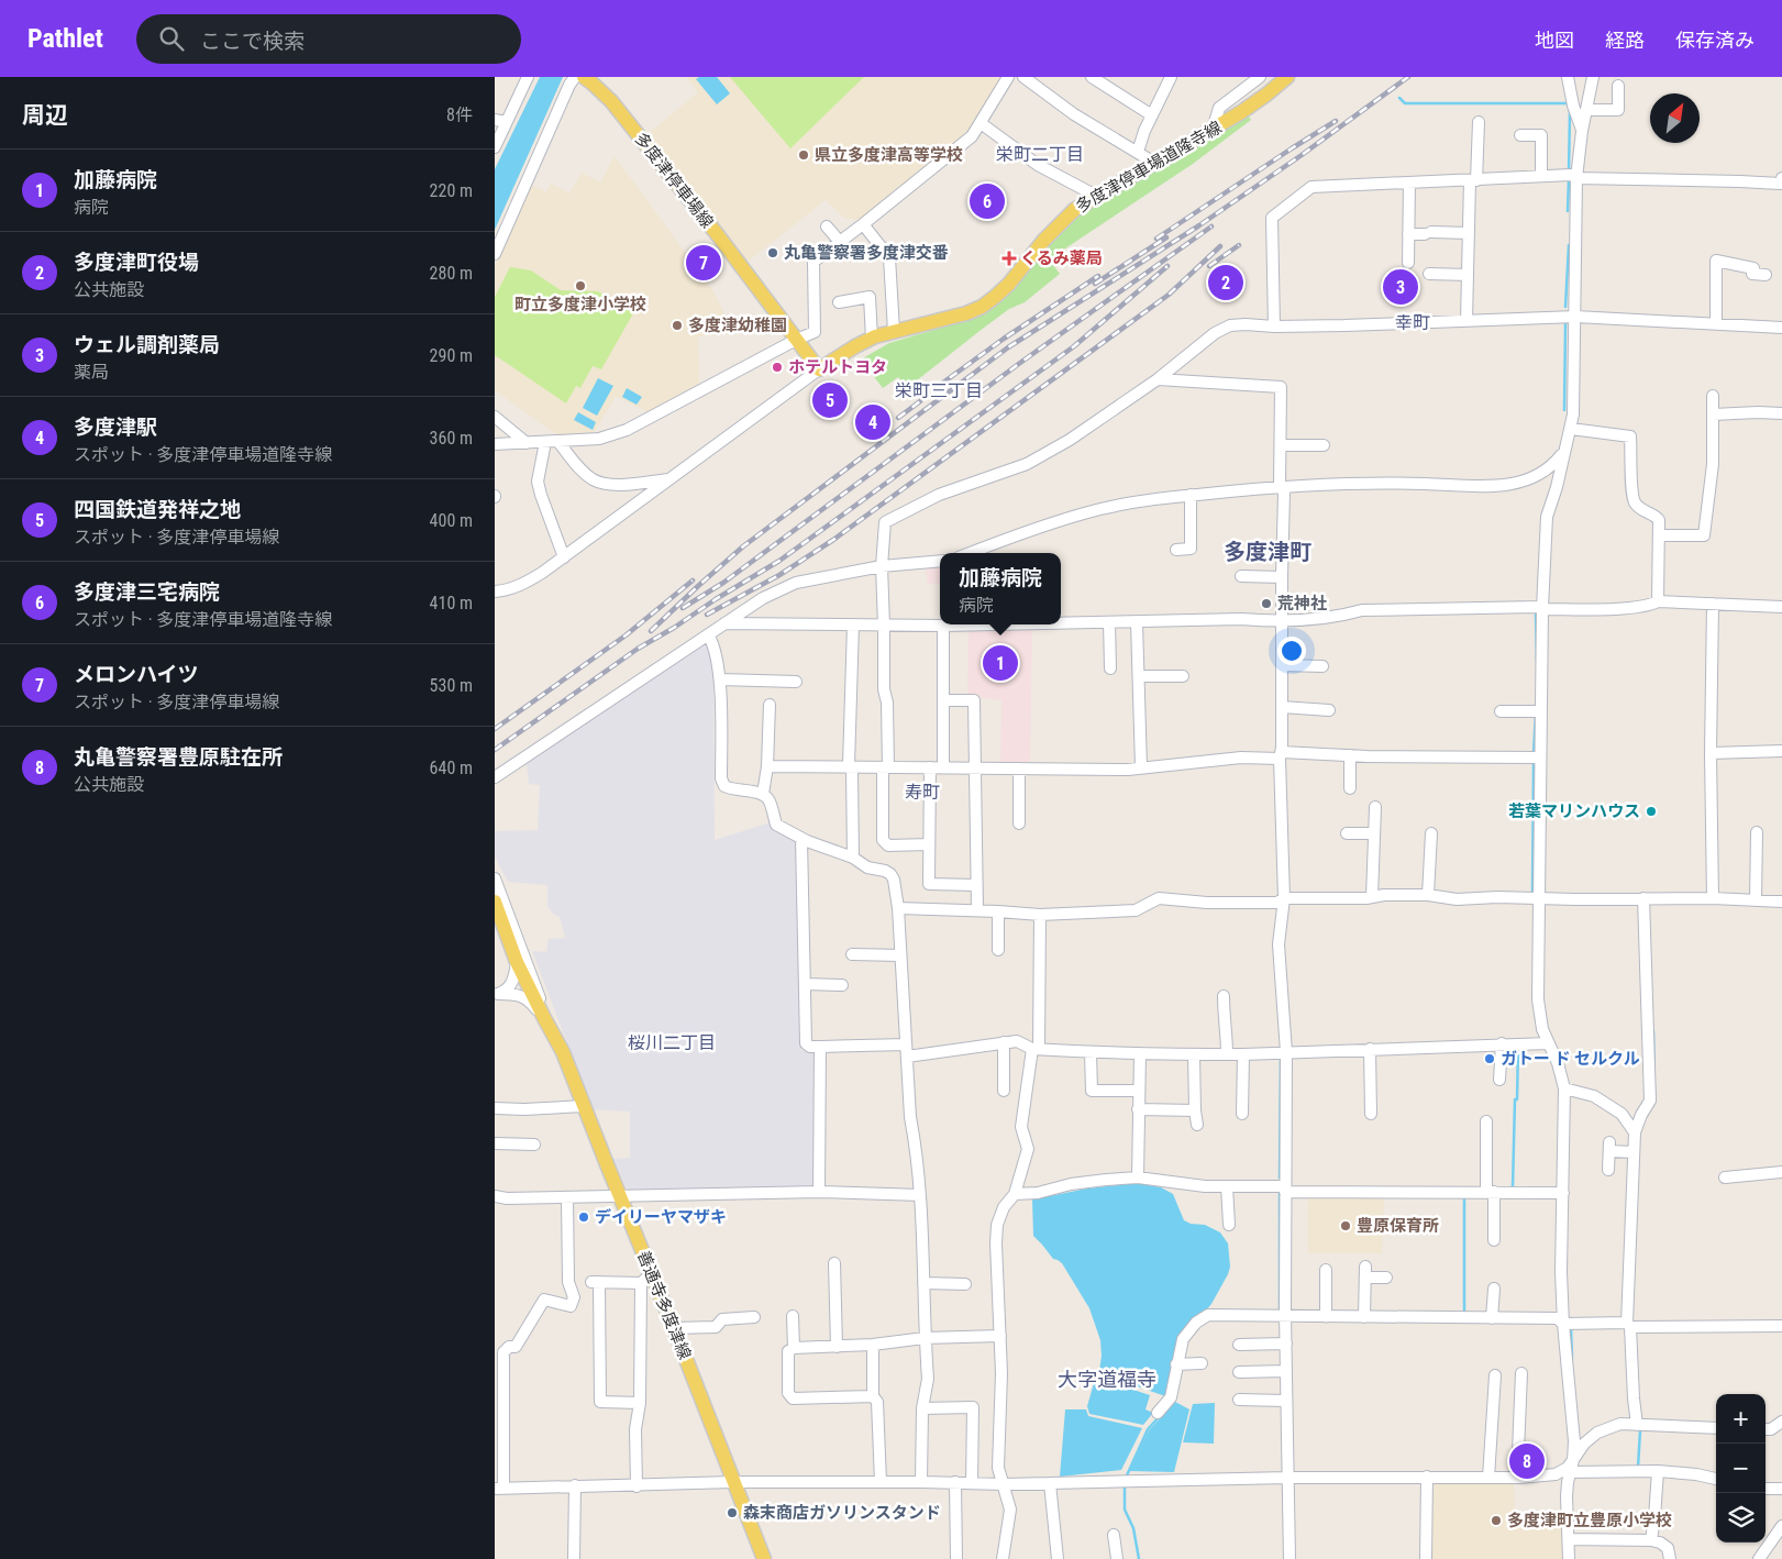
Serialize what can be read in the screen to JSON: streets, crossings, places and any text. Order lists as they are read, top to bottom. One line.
{"streets":{"main road":["多度津停車場道隆寺線","多度津停車場線","善通寺多度津線"]},"crossings":[["多度津停車場道隆寺線","多度津停車場線"]],"districts":["栄町二丁目","幸町","栄町三丁目","多度津町","寿町","桜川二丁目","大字道福寺"],"places":{"other":["県立多度津高等学校","丸亀警察署多度津交番","町立多度津小学校","多度津幼稚園","ホテルトヨタ","荒神社","若葉マリンハウス","ガトー ド セルクル","デイリーヤマザキ","豊原保育所","森末商店ガソリンスタンド","多度津町立豊原小学校"],"health":["くるみ薬局"]},"north":"top right","page":{"header":"Pathlet","search":"ここで検索","nav":["地図","経路","保存済み"],"heading":["周辺","8件"],"list":[{"mark":"1","name":"加藤病院","note":"病院","value":"220 m"},{"mark":"2","name":"多度津町役場","note":"公共施設","value":"280 m"},{"mark":"3","name":"ウェル調剤薬局","note":"薬局","value":"290 m"},{"mark":"4","name":"多度津駅","note":"スポット · 多度津停車場道隆寺線","value":"360 m"},{"mark":"5","name":"四国鉄道発祥之地","note":"スポット · 多度津停車場線","value":"400 m"},{"mark":"6","name":"多度津三宅病院","note":"スポット · 多度津停車場道隆寺線","value":"410 m"},{"mark":"7","name":"メロンハイツ","note":"スポット · 多度津停車場線","value":"530 m"},{"mark":"8","name":"丸亀警察署豊原駐在所","note":"公共施設","value":"640 m"}],"pins":["6","7","2","3","5","4","1","8"],"popup":["加藤病院","病院"],"map_buttons":["+","−"]}}
